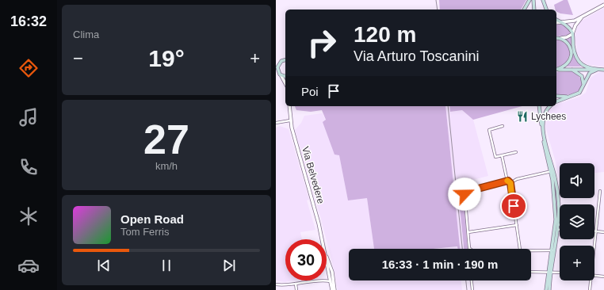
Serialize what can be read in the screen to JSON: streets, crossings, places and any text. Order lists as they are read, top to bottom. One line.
{"streets":{"street":["Via Belvedere"]},"places":{"restaurant":["Lychees"]},"page":{"tabs":"16:32","tile":["Clima",["27","km/h"]],"turn":["120 m","Via Arturo Toscanini"],"heat":["−","19°","+"],"then":"Poi","map_buttons":"+","song":["Open Road","Tom Ferris"],"limit":"30","trip":"16:33 · 1 min · 190 m"}}
